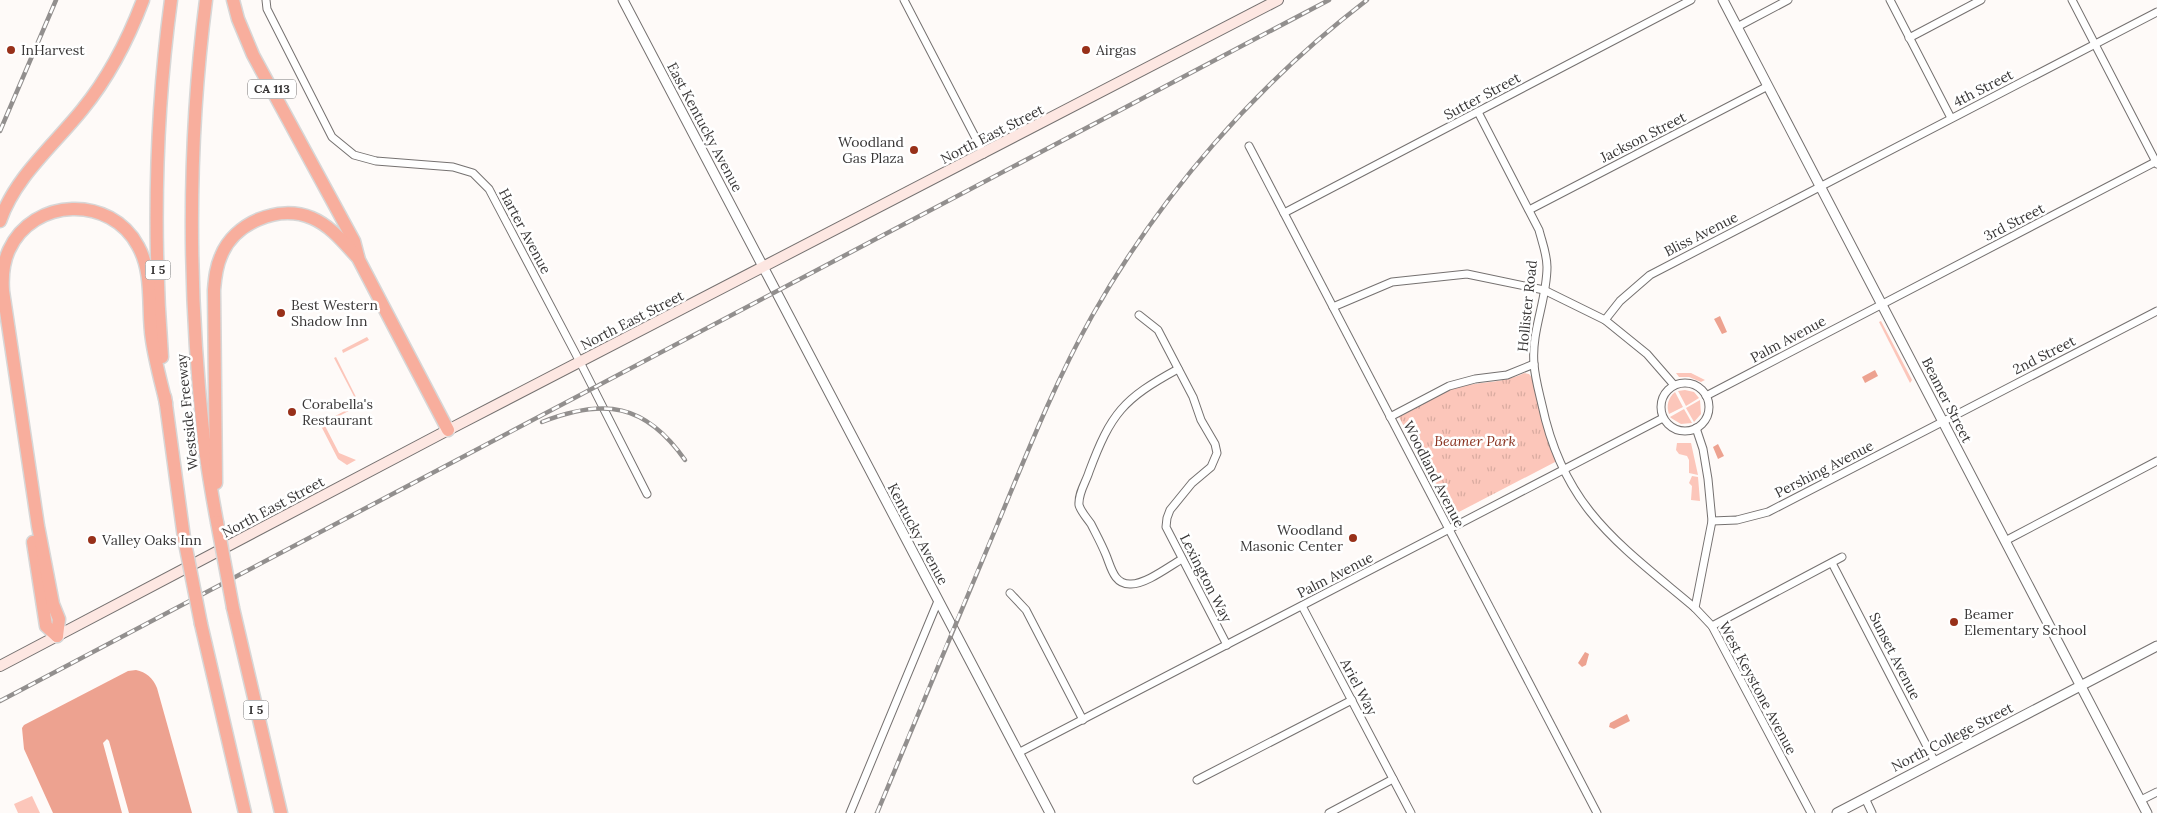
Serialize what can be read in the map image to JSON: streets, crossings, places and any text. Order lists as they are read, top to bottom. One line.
{"streets":{"highway":["CA 113","I 5","Westside Freeway"],"main road":["North East Street"],"street":["4th Street","Sutter Street","East Kentucky Avenue","Jackson Street","3rd Street","Harter Avenue","Bliss Avenue","Hollister Road","Palm Avenue","2nd Street","Beamer Street","Pershing Avenue","Woodland Avenue","Kentucky Avenue","Lexington Way","Sunset Avenue","Ariel Way","West Keystone Avenue","North College Street"]},"crossings":[["4th Street","Bliss Avenue"],["4th Street","Beamer Street"],["CA 113","North East Street"],["Sutter Street","Hollister Road"],["Sutter Street","Woodland Avenue"],["East Kentucky Avenue","North East Street"],["East Kentucky Avenue","Kentucky Avenue"],["North East Street","Harter Avenue"],["North East Street","Kentucky Avenue"],["Jackson Street","Hollister Road"],["Jackson Street","Beamer Street"],["3rd Street","Palm Avenue"],["3rd Street","Beamer Street"],["Bliss Avenue","Beamer Street"],["Hollister Road","Palm Avenue"],["Hollister Road","West Keystone Avenue"],["Palm Avenue","Beamer Street"],["Palm Avenue","Woodland Avenue"],["Palm Avenue","Kentucky Avenue"],["Palm Avenue","Lexington Way"],["Palm Avenue","Ariel Way"],["2nd Street","Beamer Street"],["2nd Street","Pershing Avenue"],["Beamer Street","Pershing Avenue"],["Beamer Street","North College Street"],["Sunset Avenue","North College Street"]],"parks":["Beamer Park"],"places":["InHarvest","Airgas","Woodland Gas Plaza","Best Western Shadow Inn","Corabella's Restaurant","Woodland Masonic Center","Valley Oaks Inn","Beamer Elementary School"]}
